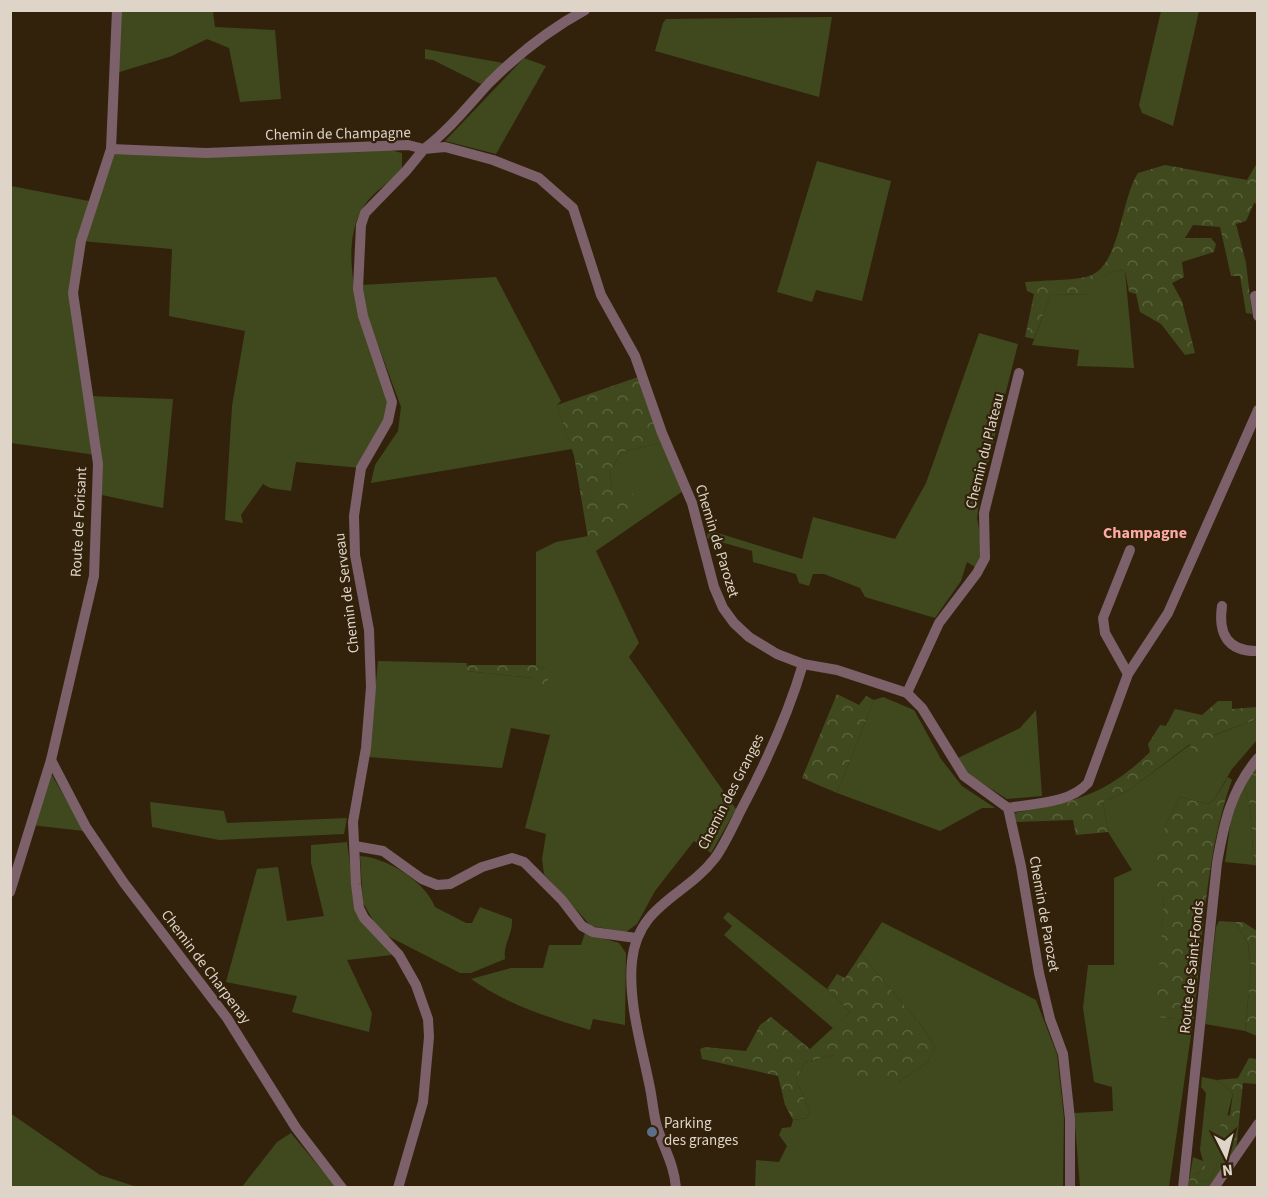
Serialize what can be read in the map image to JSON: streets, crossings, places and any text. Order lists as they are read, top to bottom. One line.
{"streets":{"street":["Chemin de Champagne","Chemin du Plateau","Route de Forisant","Chemin de Parozet","Chemin de Serveau","Chemin des Granges","Chemin de Charpenay","Route de Saint-Fonds"]},"crossings":[["Chemin de Champagne","Route de Forisant"],["Chemin de Champagne","Chemin de Parozet"],["Chemin de Champagne","Chemin de Serveau"],["Chemin du Plateau","Chemin de Parozet"],["Route de Forisant","Chemin de Charpenay"],["Chemin de Parozet","Chemin de Serveau"],["Chemin de Parozet","Chemin des Granges"]],"districts":["Champagne"],"places":["Parking des granges"],"north":"bottom"}
